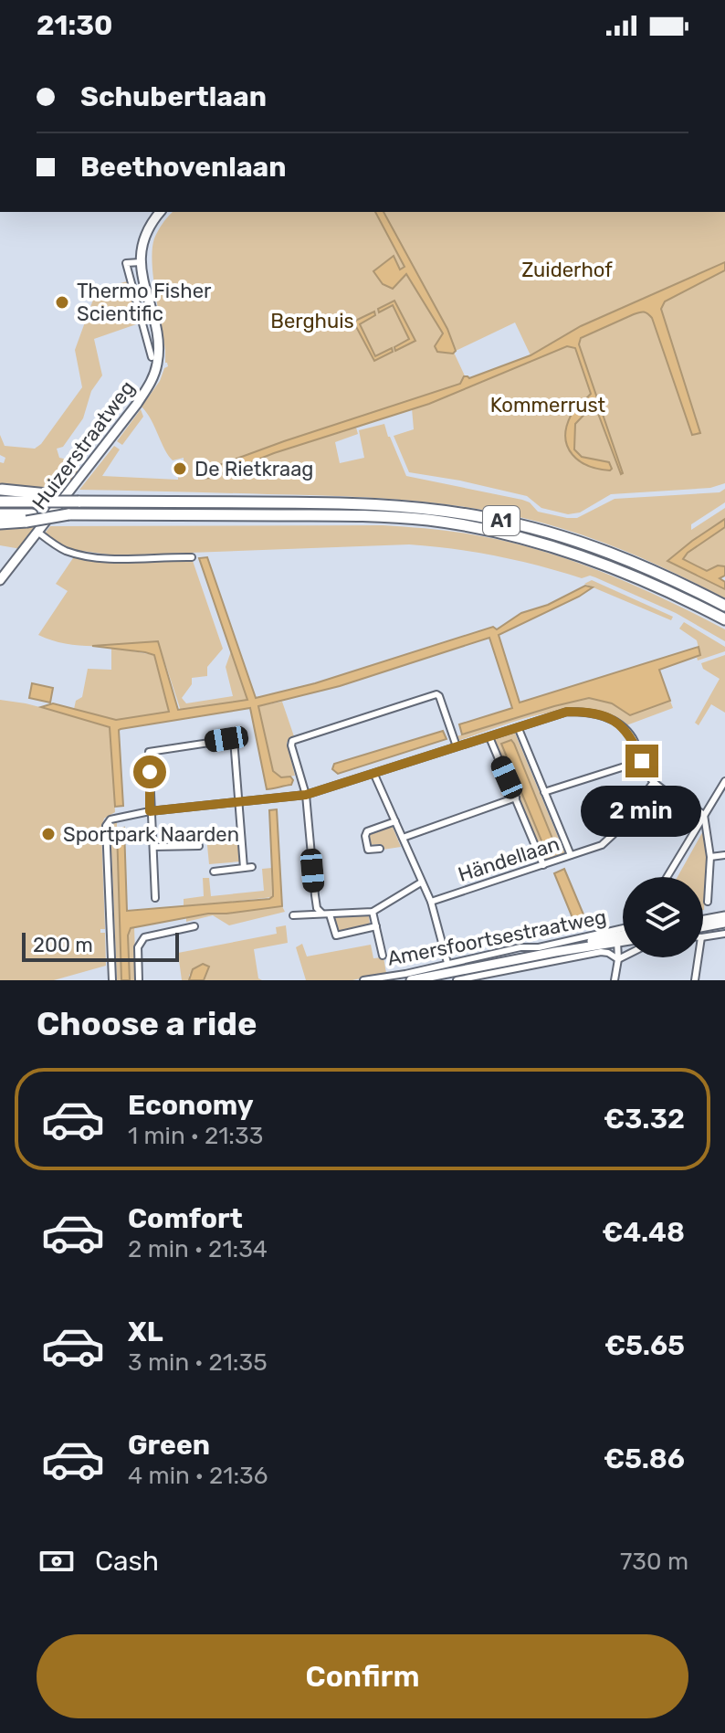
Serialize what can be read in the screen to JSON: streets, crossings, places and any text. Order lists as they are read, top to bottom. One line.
{"streets":{"highway":["A1"],"street":["Huizerstraatweg","Händellaan","Amersfoortsestraatweg"]},"parks":["Zuiderhof","Berghuis","Kommerrust"],"places":["Thermo Fisher Scientific","De Rietkraag","Sportpark Naarden"],"scale_bar":"200 m","page":{"status":"21:30","banner":["Schubertlaan","Beethovenlaan"],"bubble":"2 min","scale":"200 m","heading":"Choose a ride","list":[{"name":"Economy","note":"1 min · 21:33","value":"€3.32"},{"name":"Comfort","note":"2 min · 21:34","value":"€4.48"},{"name":"XL","note":"3 min · 21:35","value":"€5.65"},{"name":"Green","note":"4 min · 21:36","value":"€5.86"}],"pay":["Cash","730 m"],"buttons":"Confirm"}}
